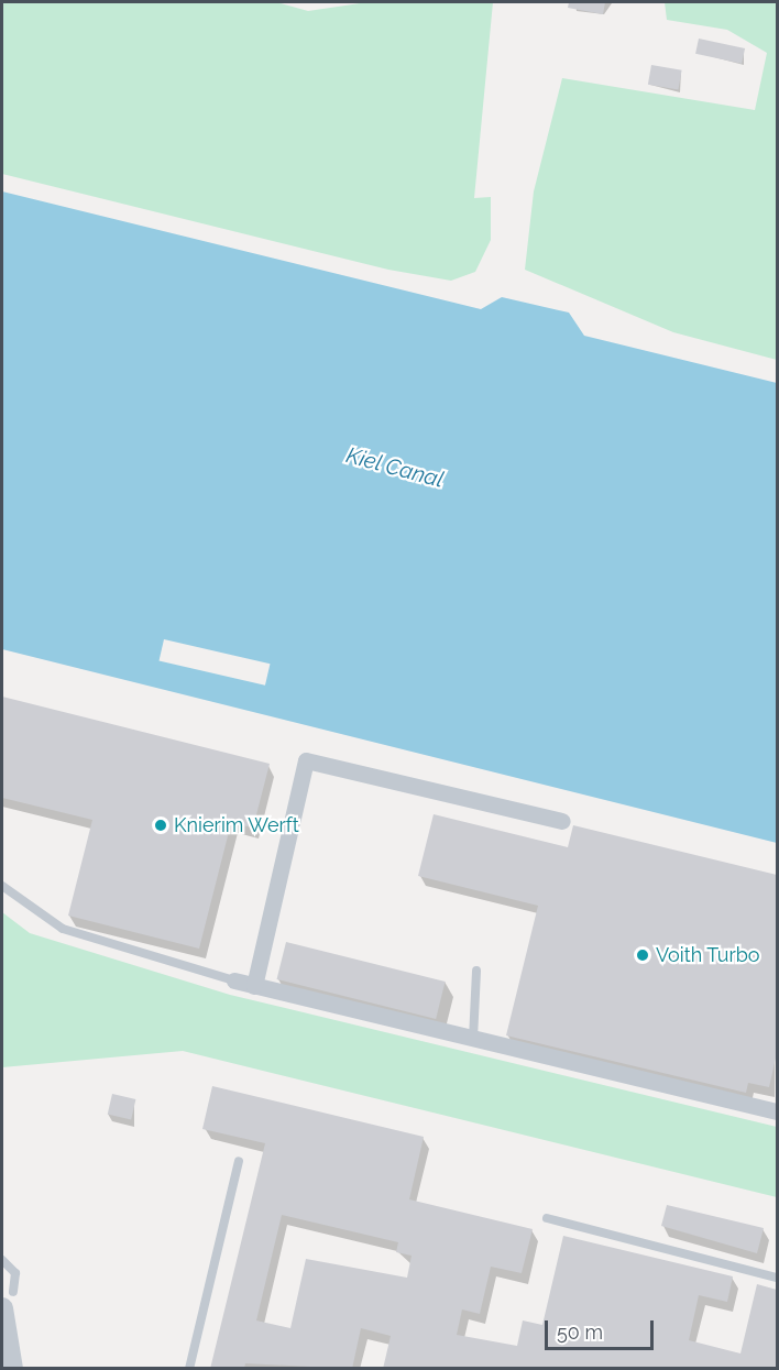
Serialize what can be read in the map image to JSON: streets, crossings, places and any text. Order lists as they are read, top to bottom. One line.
{"water":["Kiel Canal"],"places":["Knierim Werft","Voith Turbo"],"scale_bar":"50 m"}
